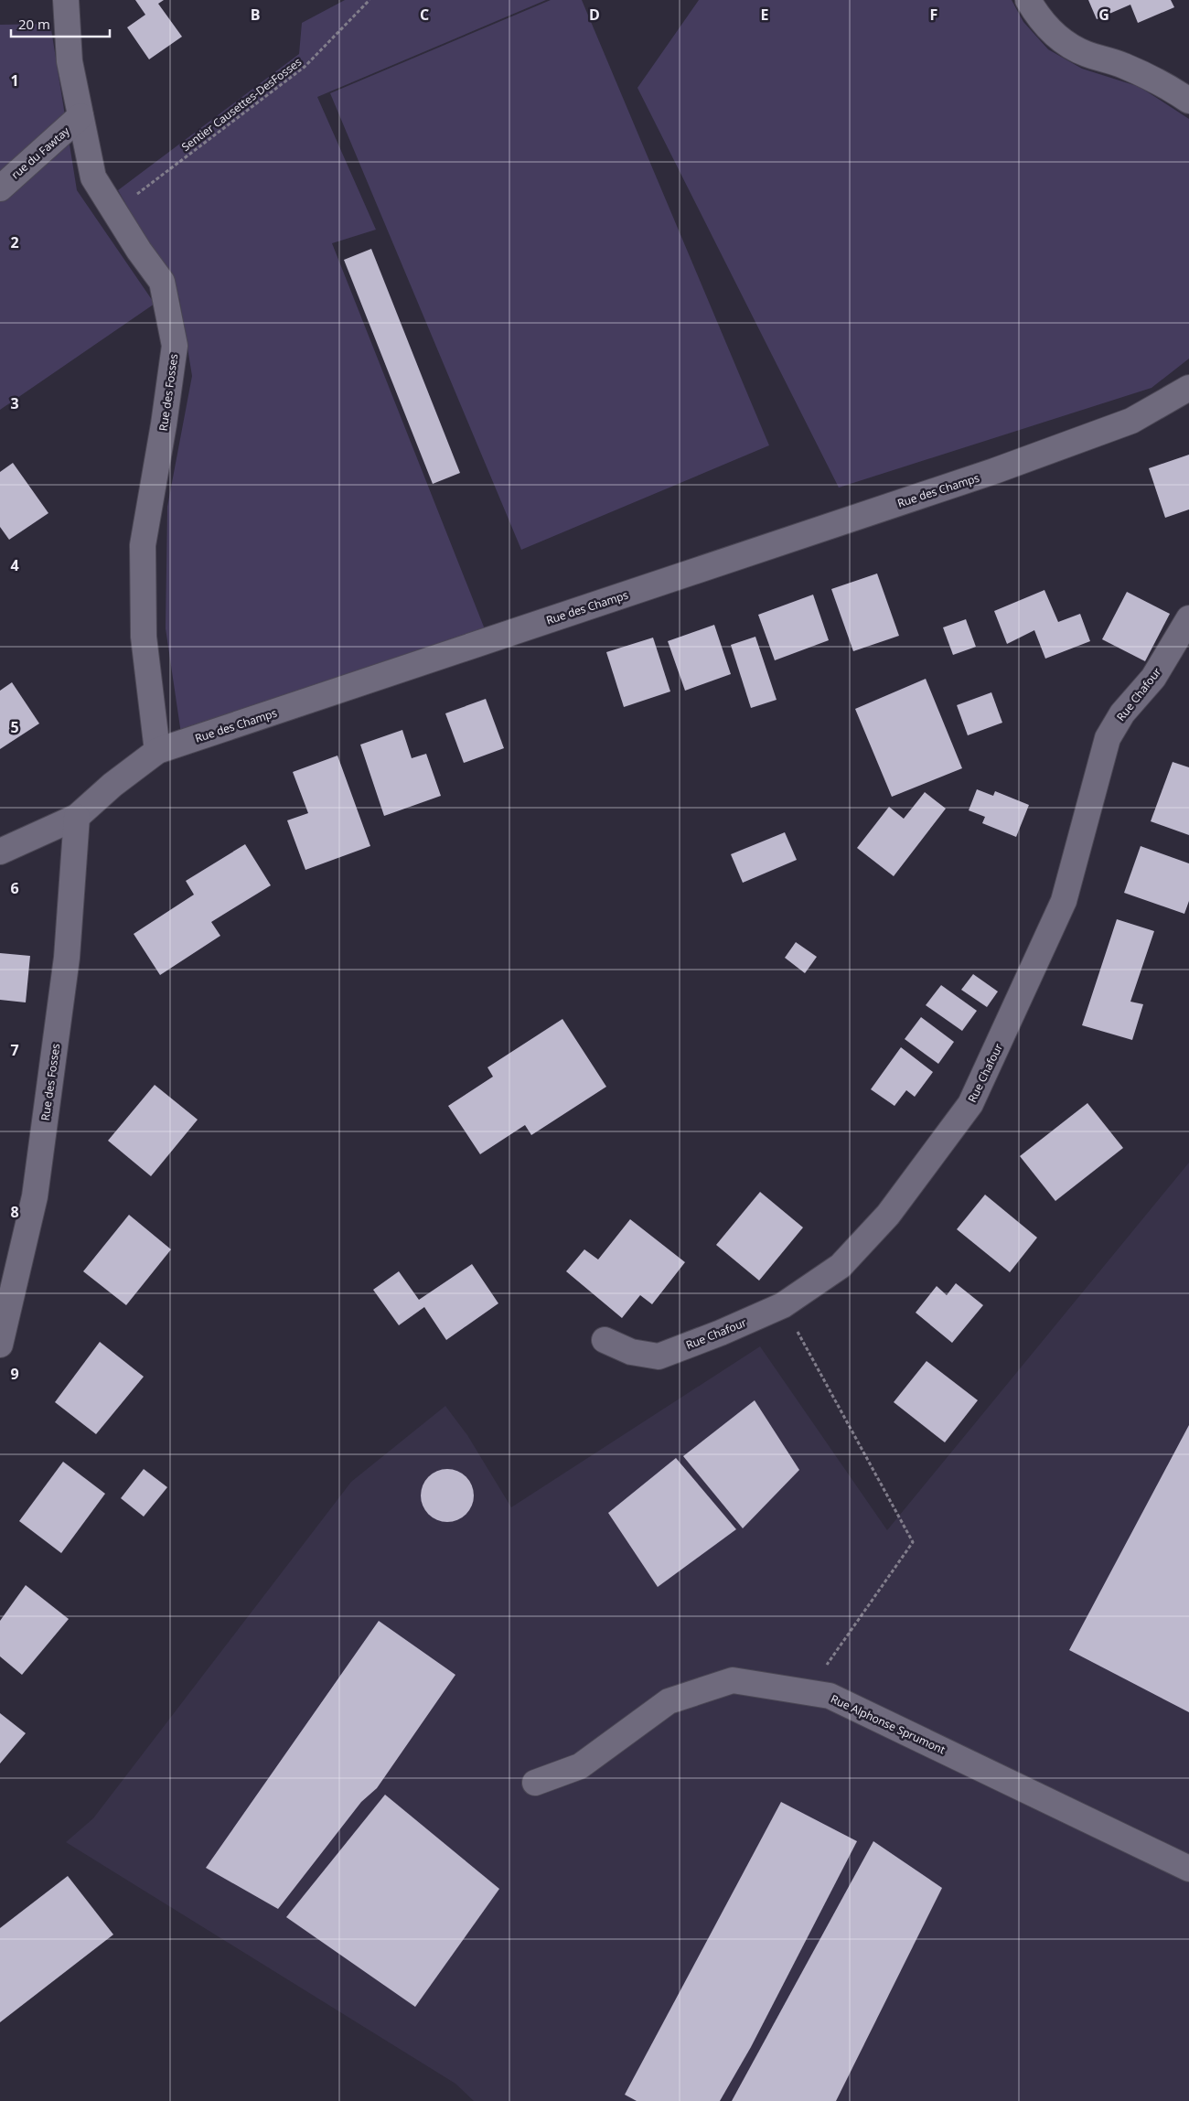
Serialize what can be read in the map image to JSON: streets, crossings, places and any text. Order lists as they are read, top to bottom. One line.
{"streets":{"street":["rue du Fawtay","Rue des Fosses","Rue des Champs","Rue Chafour","Rue Alphonse Sprumont"],"path":["Sentier Causettes-DesFosses"]},"crossings":[["Sentier Causettes-DesFosses","Rue des Fosses"],["rue du Fawtay","Rue des Fosses"],["Rue des Fosses","Rue des Champs"]],"scale_bar":"20 m","grid":{"columns":["B","C","D","E","F","G"],"rows":["1","2","3","4","5","6","7","8","9"]}}
